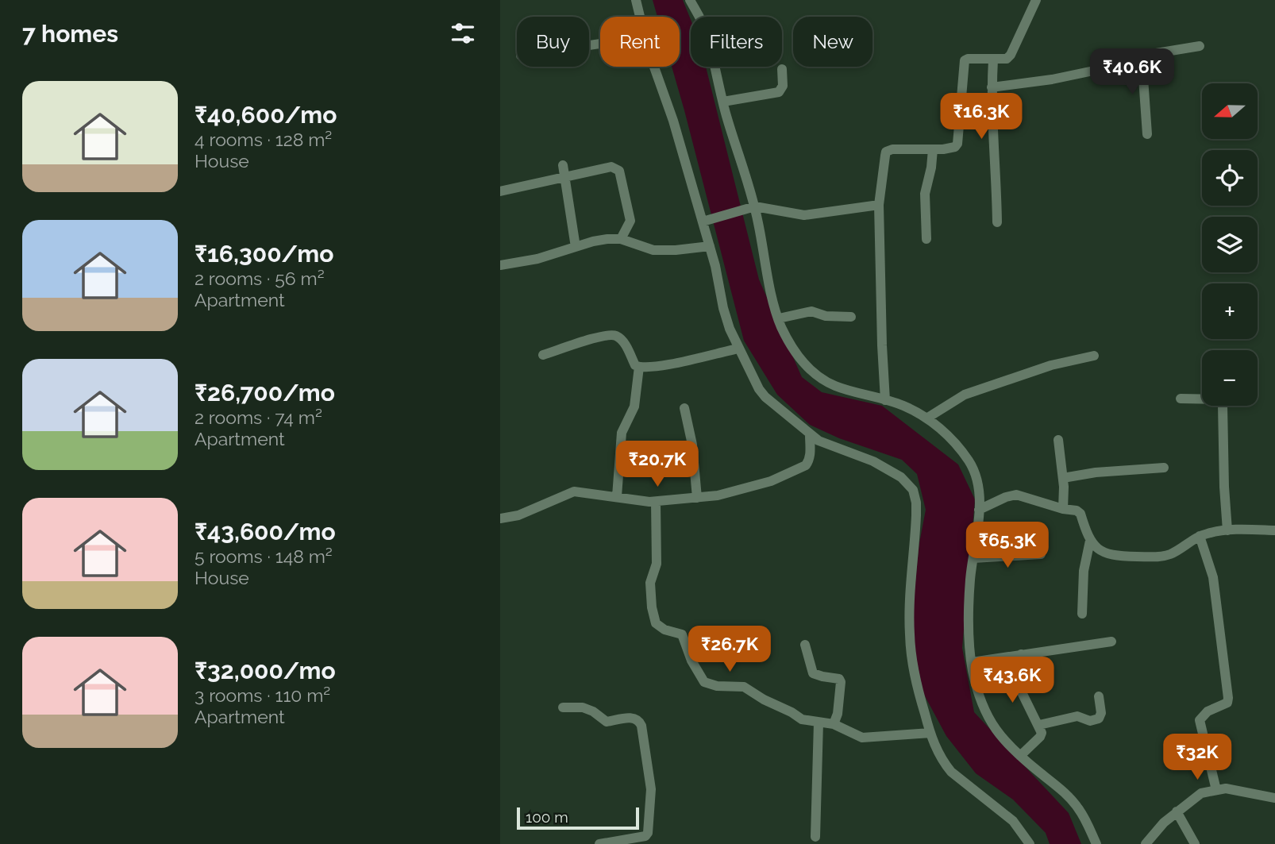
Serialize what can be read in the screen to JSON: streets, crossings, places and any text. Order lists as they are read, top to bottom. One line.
{"scale_bar":"100 m","north":"left","page":{"heading":"7 homes","chip":["Buy","Rent","Filters","New"],"price":["₹40.6K","₹16.3K","₹20.7K","₹65.3K","₹26.7K","₹43.6K","₹32K"],"list":[{"name":"₹40,600/mo","note":"4 rooms · 128 m² · House"},{"name":"₹16,300/mo","note":"2 rooms · 56 m² · Apartment"},{"name":"₹26,700/mo","note":"2 rooms · 74 m² · Apartment"},{"name":"₹43,600/mo","note":"5 rooms · 148 m² · House"},{"name":"₹32,000/mo","note":"3 rooms · 110 m² · Apartment"}],"map_buttons":["+","−"],"scale":"100 m"}}
